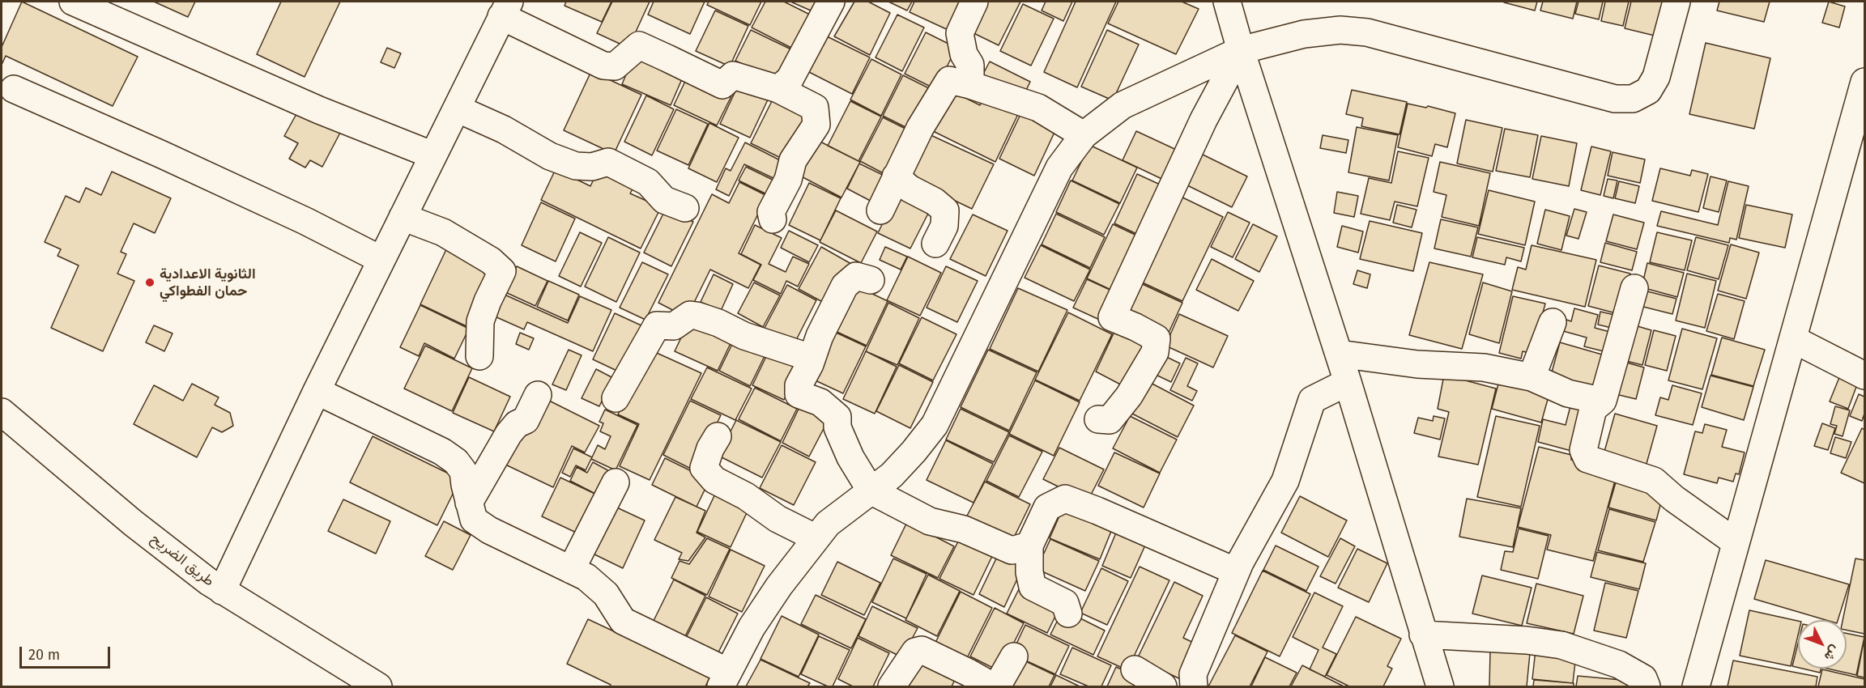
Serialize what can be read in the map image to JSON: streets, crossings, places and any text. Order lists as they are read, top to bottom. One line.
{"streets":{"street":["طريق الضريح"]},"places":["الثانوية الاعدادية حمان الفطواكي"],"scale_bar":"20 m","north":"bottom right"}
